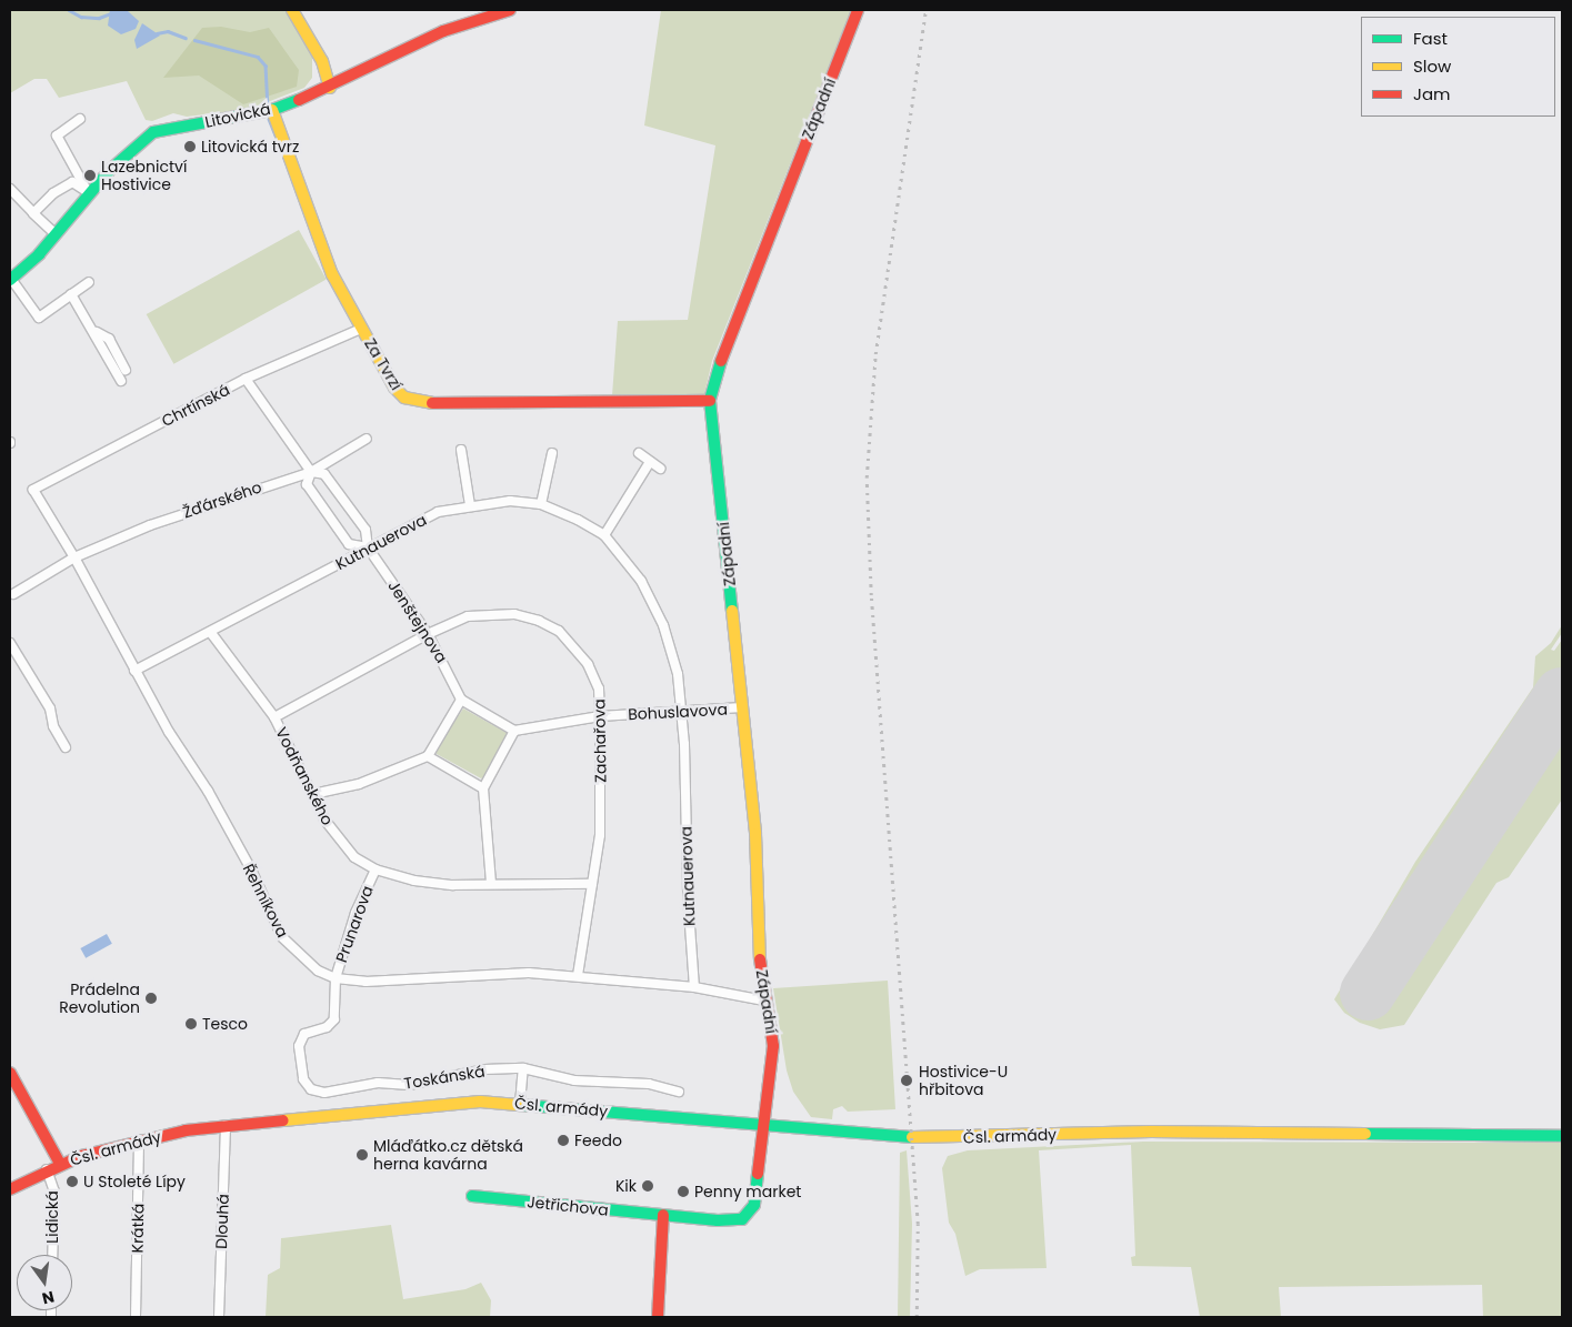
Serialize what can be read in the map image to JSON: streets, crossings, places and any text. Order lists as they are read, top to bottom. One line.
{"streets":{"street":["Západní","Litovická","Za Tvrzí","Chrtínská","Žďárského","Kutnauerova","Jenštejnova","Bohuslavova","Zachařova","Vodňanského","Řehníkova","Prunarova","Toskánská","Čsl. armády","Jetřichova","Lidická","Dlouhá","Krátká"]},"crossings":[["Západní","Za Tvrzí"],["Západní","Bohuslavova"],["Západní","Řehníkova"],["Západní","Čsl. armády"],["Západní","Jetřichova"],["Litovická","Za Tvrzí"],["Za Tvrzí","Chrtínská"],["Chrtínská","Jenštejnova"],["Chrtínská","Řehníkova"],["Žďárského","Jenštejnova"],["Žďárského","Řehníkova"],["Kutnauerova","Jenštejnova"],["Kutnauerova","Bohuslavova"],["Kutnauerova","Vodňanského"],["Kutnauerova","Řehníkova"],["Jenštejnova","Zachařova"],["Bohuslavova","Zachařova"],["Zachařova","Vodňanského"],["Zachařova","Řehníkova"],["Vodňanského","Prunarova"],["Řehníkova","Prunarova"],["Řehníkova","Toskánská"],["Prunarova","Toskánská"],["Čsl. armády","Lidická"],["Čsl. armády","Dlouhá"],["Čsl. armády","Krátká"]],"places":["Litovická tvrz","Lazebnictví Hostivice","Prádelna Revolution","Tesco","Hostivice-U hřbitova","Feedo","Mláďátko.cz dětská herna kavárna","U Stoleté Lípy","Kik","Penny market"],"legend":["Fast","Slow","Jam"],"north":"bottom"}
